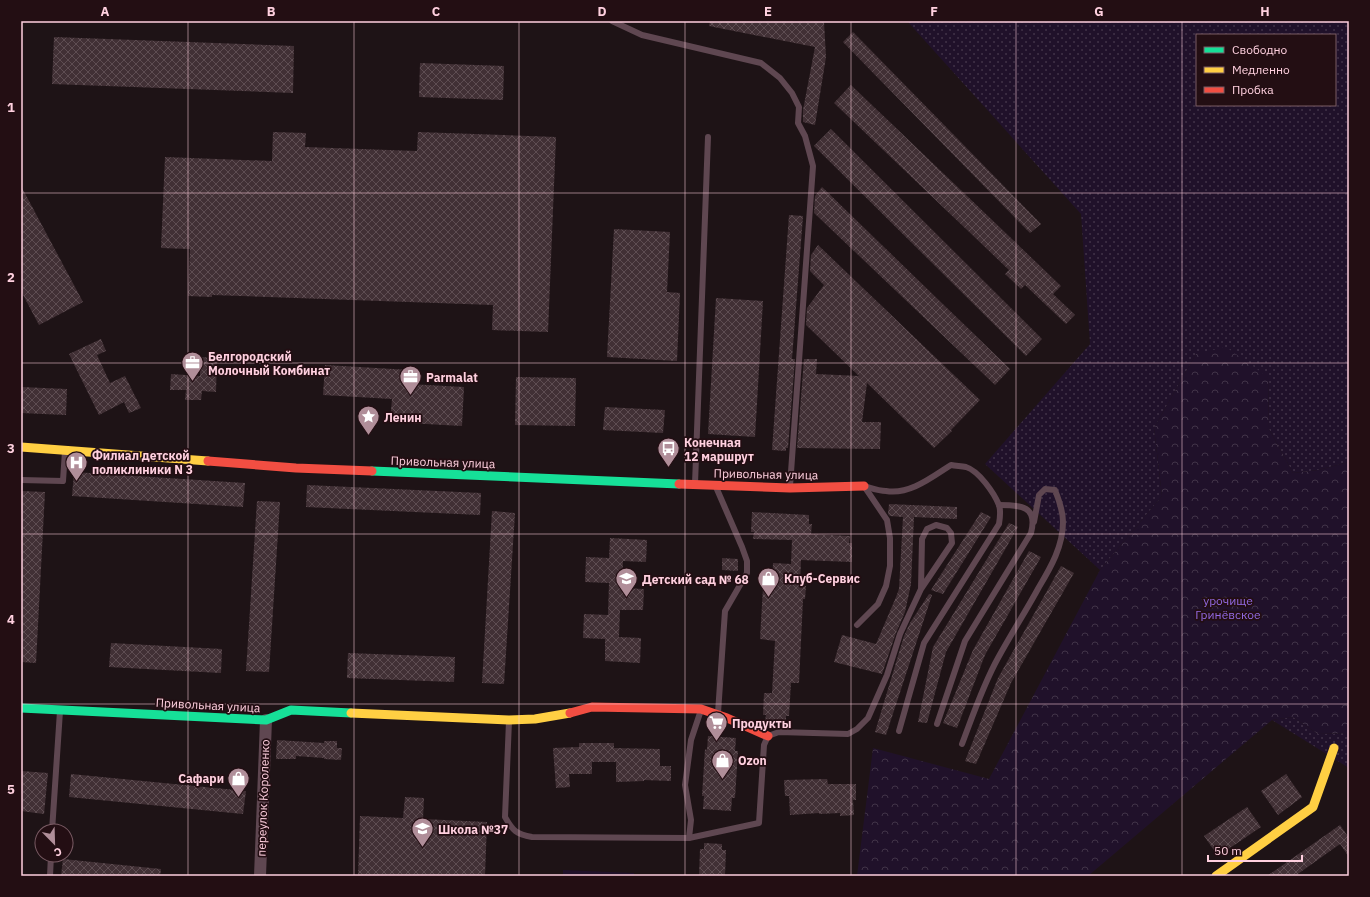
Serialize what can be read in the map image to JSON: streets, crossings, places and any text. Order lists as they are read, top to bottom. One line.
{"streets":{"street":["Привольная улица","переулок Короленко"]},"crossings":[["Привольная улица","переулок Короленко"]],"parks":["урочище Гринёвское"],"places":{"office":["Белгородский Молочный Комбинат","Parmalat"],"place":["Ленин"],"bus stop":["Конечная 12 маршрут"],"hospital":["Филиал детской поликлиники N 3"],"shop":["Клуб-Сервис","Ozon","Сафари"],"school or university":["Детский сад № 68","Школа №37"],"supermarket":["Продукты"]},"legend":["Свободно","Медленно","Пробка"],"scale_bar":"50 m","north":"bottom right","grid":{"columns":["A","B","C","D","E","F","G","H"],"rows":["1","2","3","4","5"]}}
